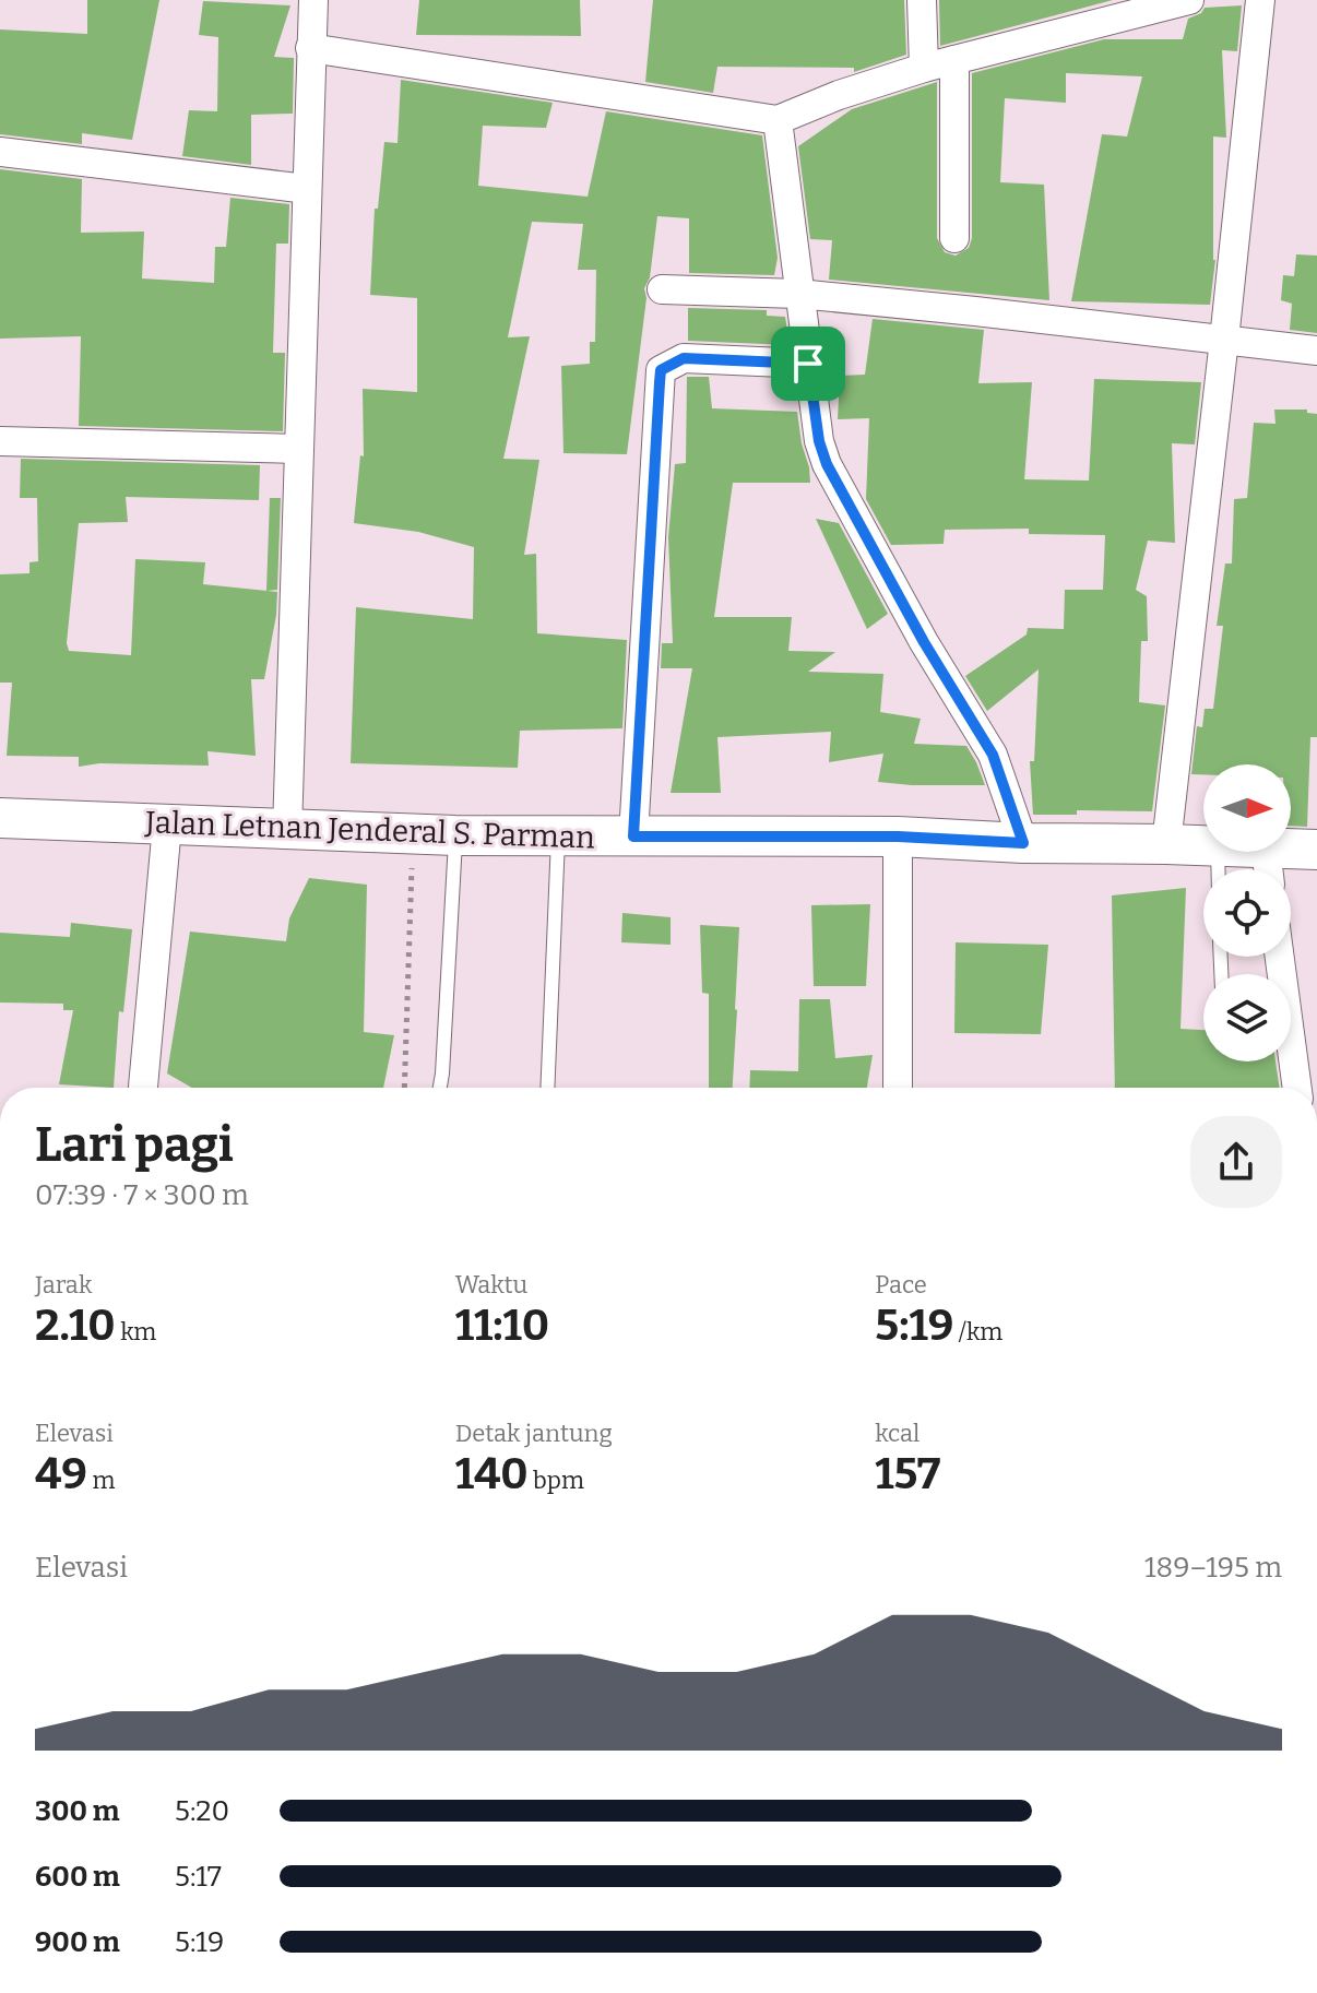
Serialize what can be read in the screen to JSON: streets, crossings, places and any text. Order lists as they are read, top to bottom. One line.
{"streets":{"main road":["Jalan Letnan Jenderal S. Parman"]},"north":"right","page":{"heading":["Lari pagi","07:39 · 7 × 300 m"],"stats":[["Jarak","2.10 km"],["Waktu","11:10"],["Pace","5:19 /km"],["Elevasi","49 m"],["Detak jantung","140 bpm"],["kcal","157"]],"chart":["Elevasi","189–195 m"],"list":[{"name":"300 m","note":"5:20"},{"name":"600 m","note":"5:17"},{"name":"900 m","note":"5:19"}]}}
